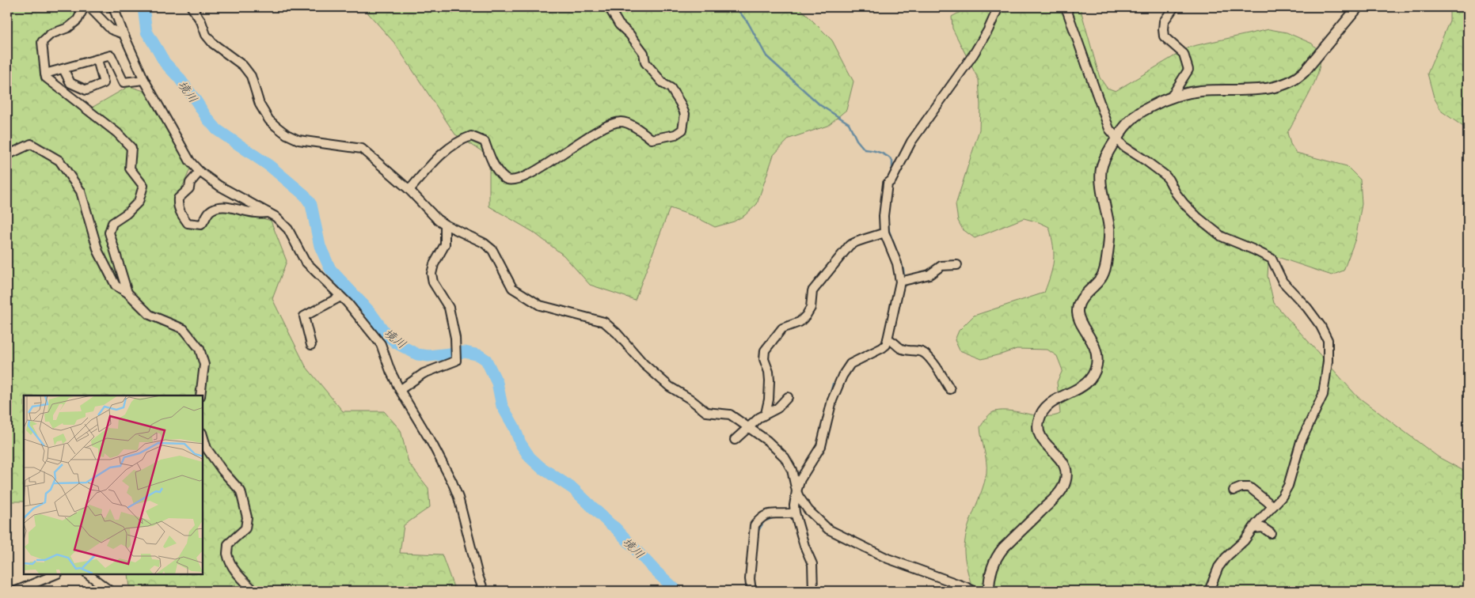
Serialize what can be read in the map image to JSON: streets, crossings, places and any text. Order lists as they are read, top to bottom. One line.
{"water":["境川"]}
